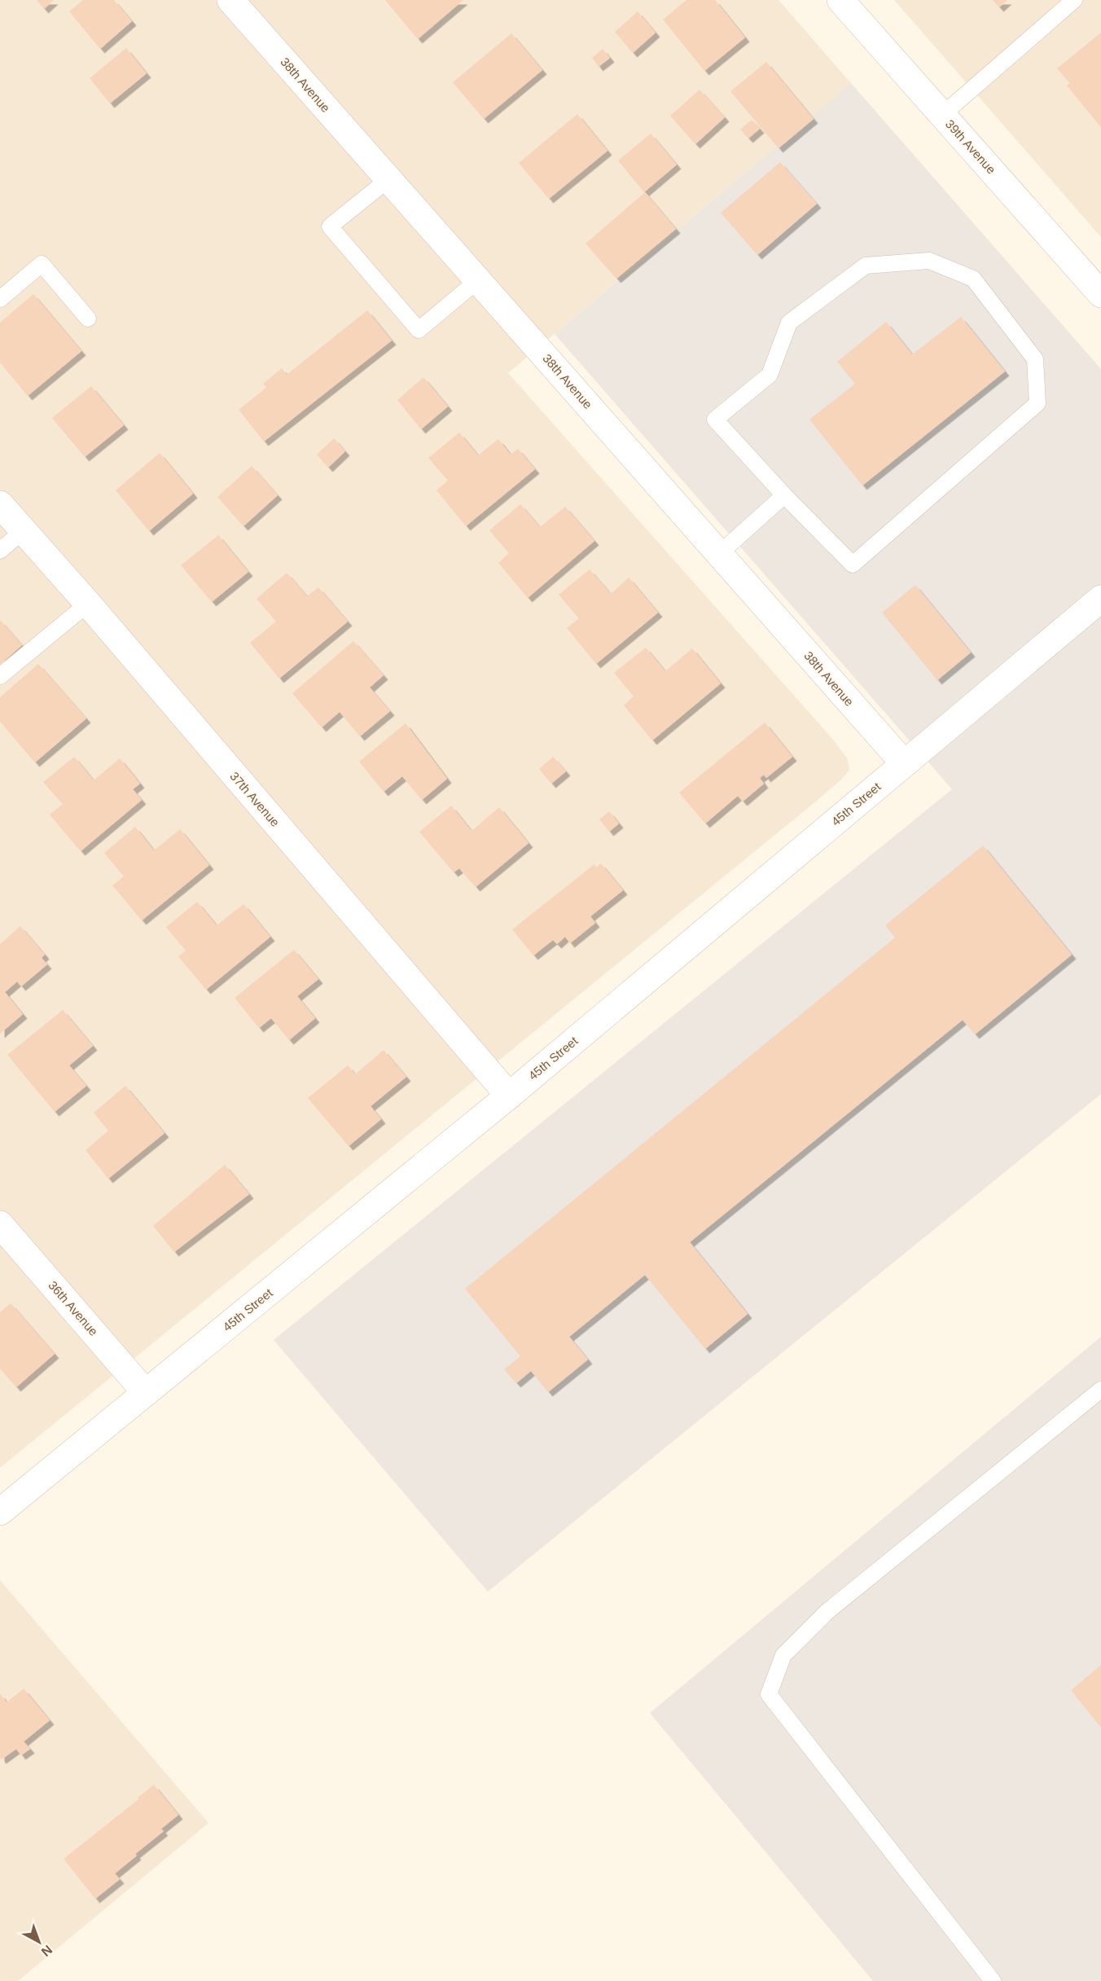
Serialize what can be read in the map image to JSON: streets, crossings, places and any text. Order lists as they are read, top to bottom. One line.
{"streets":{"street":["38th Avenue","39th Avenue","37th Avenue","45th Street","36th Avenue"]},"crossings":[["38th Avenue","45th Street"],["37th Avenue","45th Street"],["45th Street","36th Avenue"]],"north":"bottom right"}
